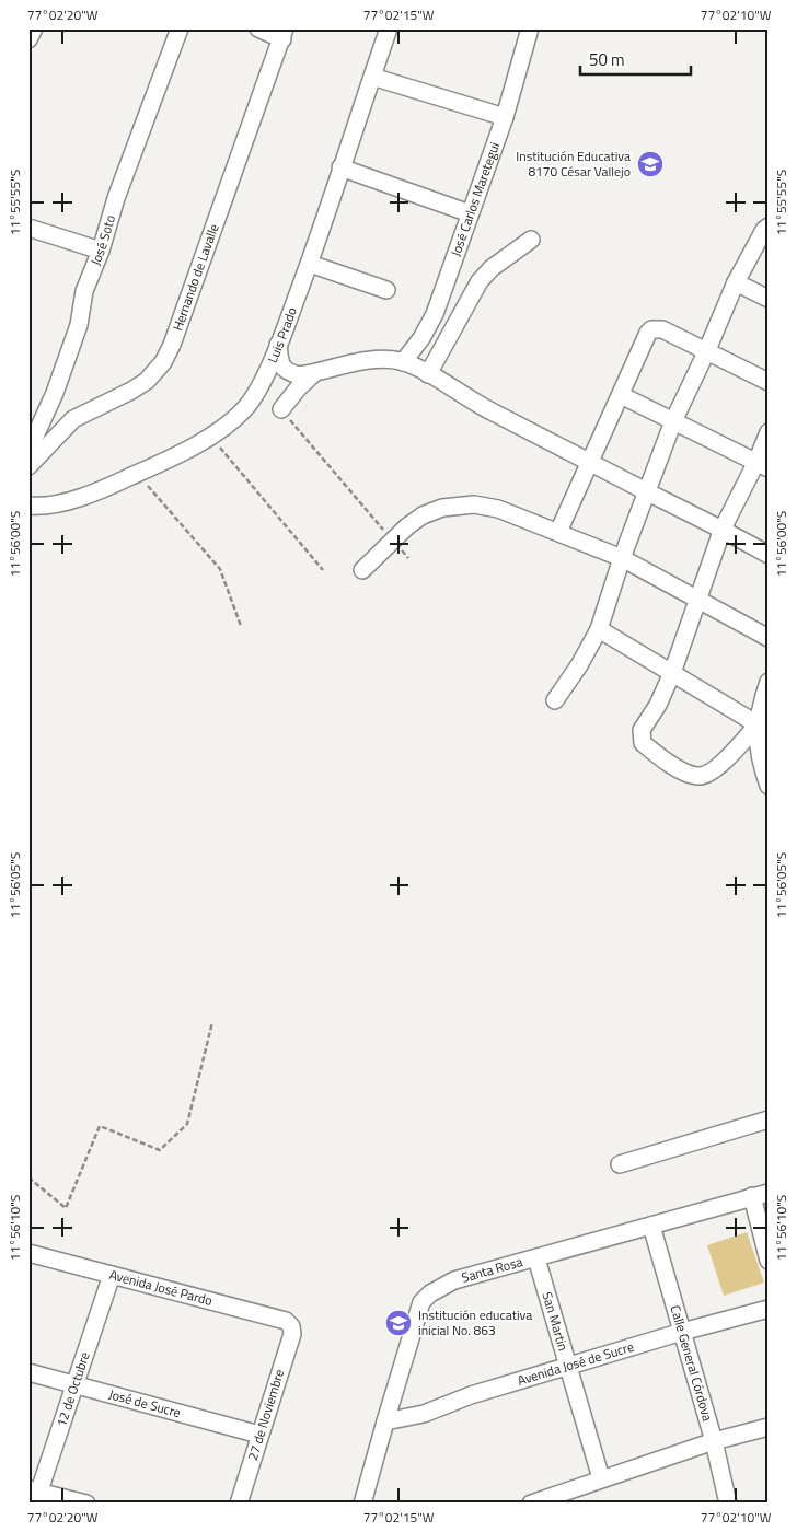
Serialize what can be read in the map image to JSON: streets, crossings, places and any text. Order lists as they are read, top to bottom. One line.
{"streets":{"street":["José Carlos Maretegui","José Soto","Hernando de Lavalle","Luis Prado","Santa Rosa","Avenida José Pardo","San Martin","Avenida José de Sucre","Calle General Córdova","12 de Octubre","José de Sucre","27 de Noviembre"]},"crossings":[["Santa Rosa","San Martin"],["Santa Rosa","Avenida José de Sucre"],["Santa Rosa","Calle General Córdova"],["Avenida José Pardo","12 de Octubre"],["Avenida José Pardo","27 de Noviembre"],["San Martin","Avenida José de Sucre"],["Avenida José de Sucre","Calle General Córdova"],["12 de Octubre","José de Sucre"],["José de Sucre","27 de Noviembre"]],"places":{"school or university":["Institución Educativa 8170 César Vallejo","Institución educativa inicial No. 863"]},"scale_bar":"50 m","coordinates":["77°02'20\"W","77°02'15\"W","77°02'10\"W","11°55'55\"S","11°56'00\"S","11°56'05\"S","11°56'10\"S"]}
